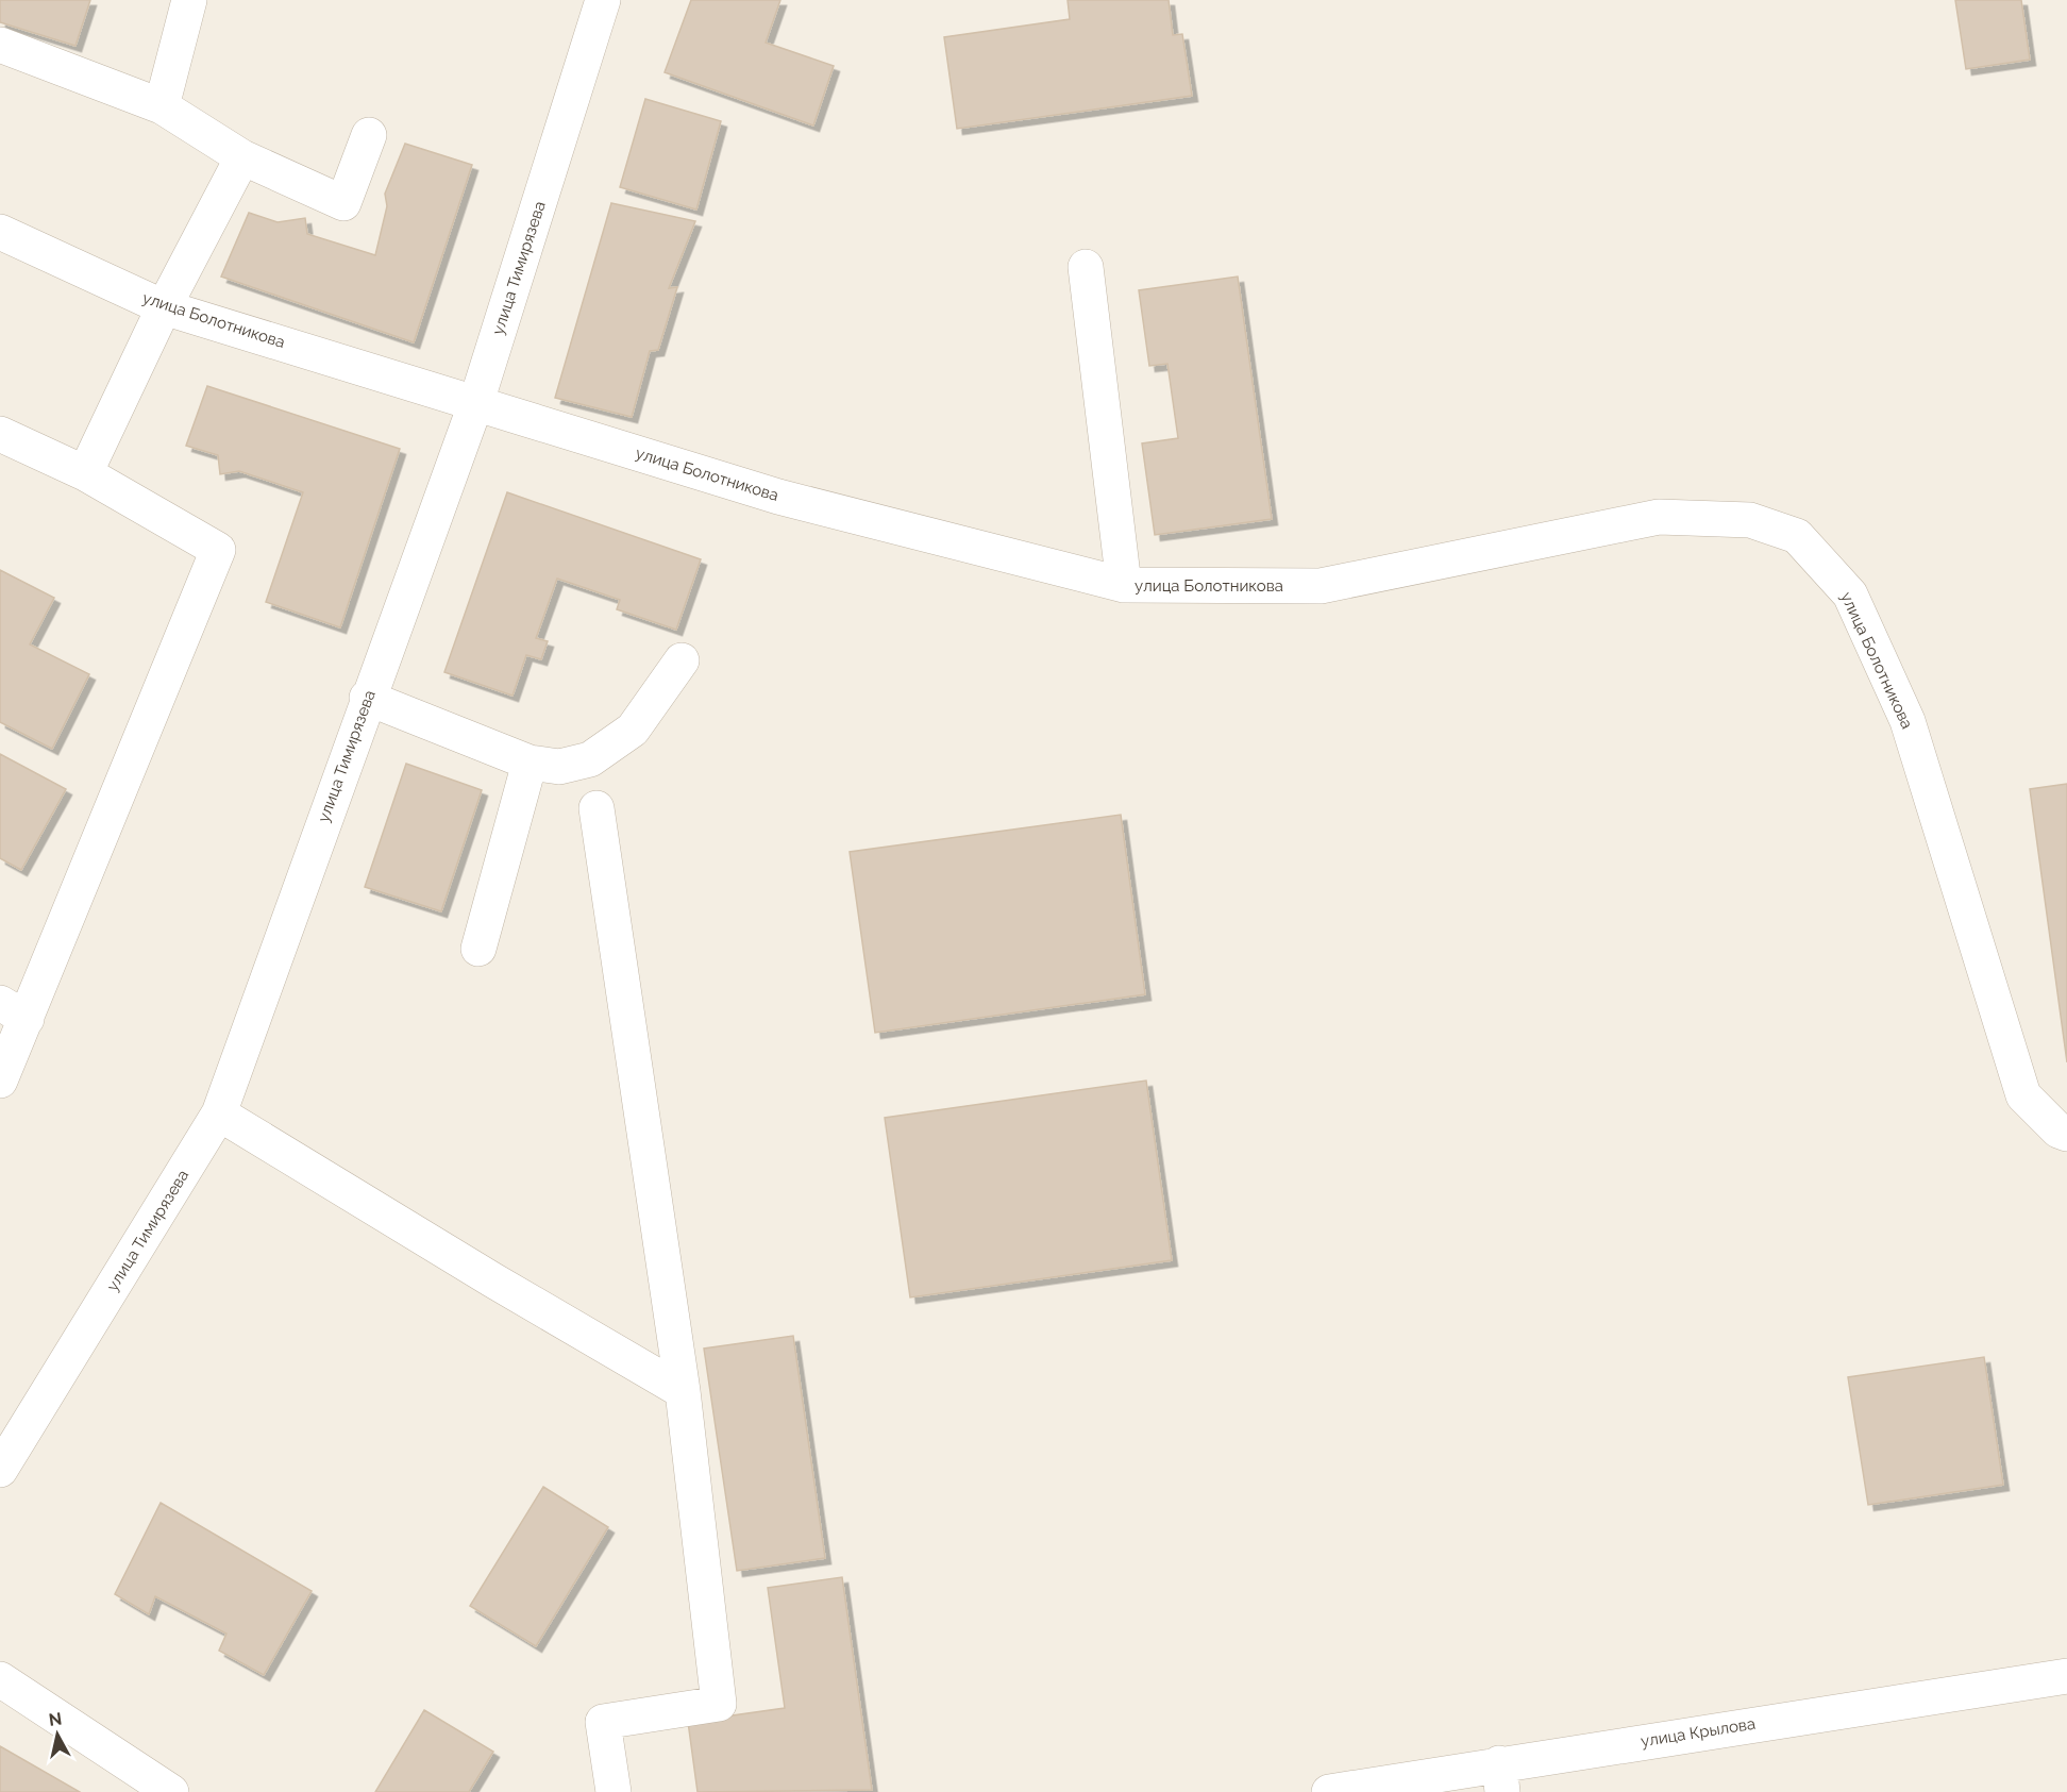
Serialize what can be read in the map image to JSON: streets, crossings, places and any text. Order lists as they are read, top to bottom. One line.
{"streets":{"street":["улица Тимирязева","улица Болотникова","улица Крылова"]},"crossings":[["улица Тимирязева","улица Болотникова"]],"north":"top"}
